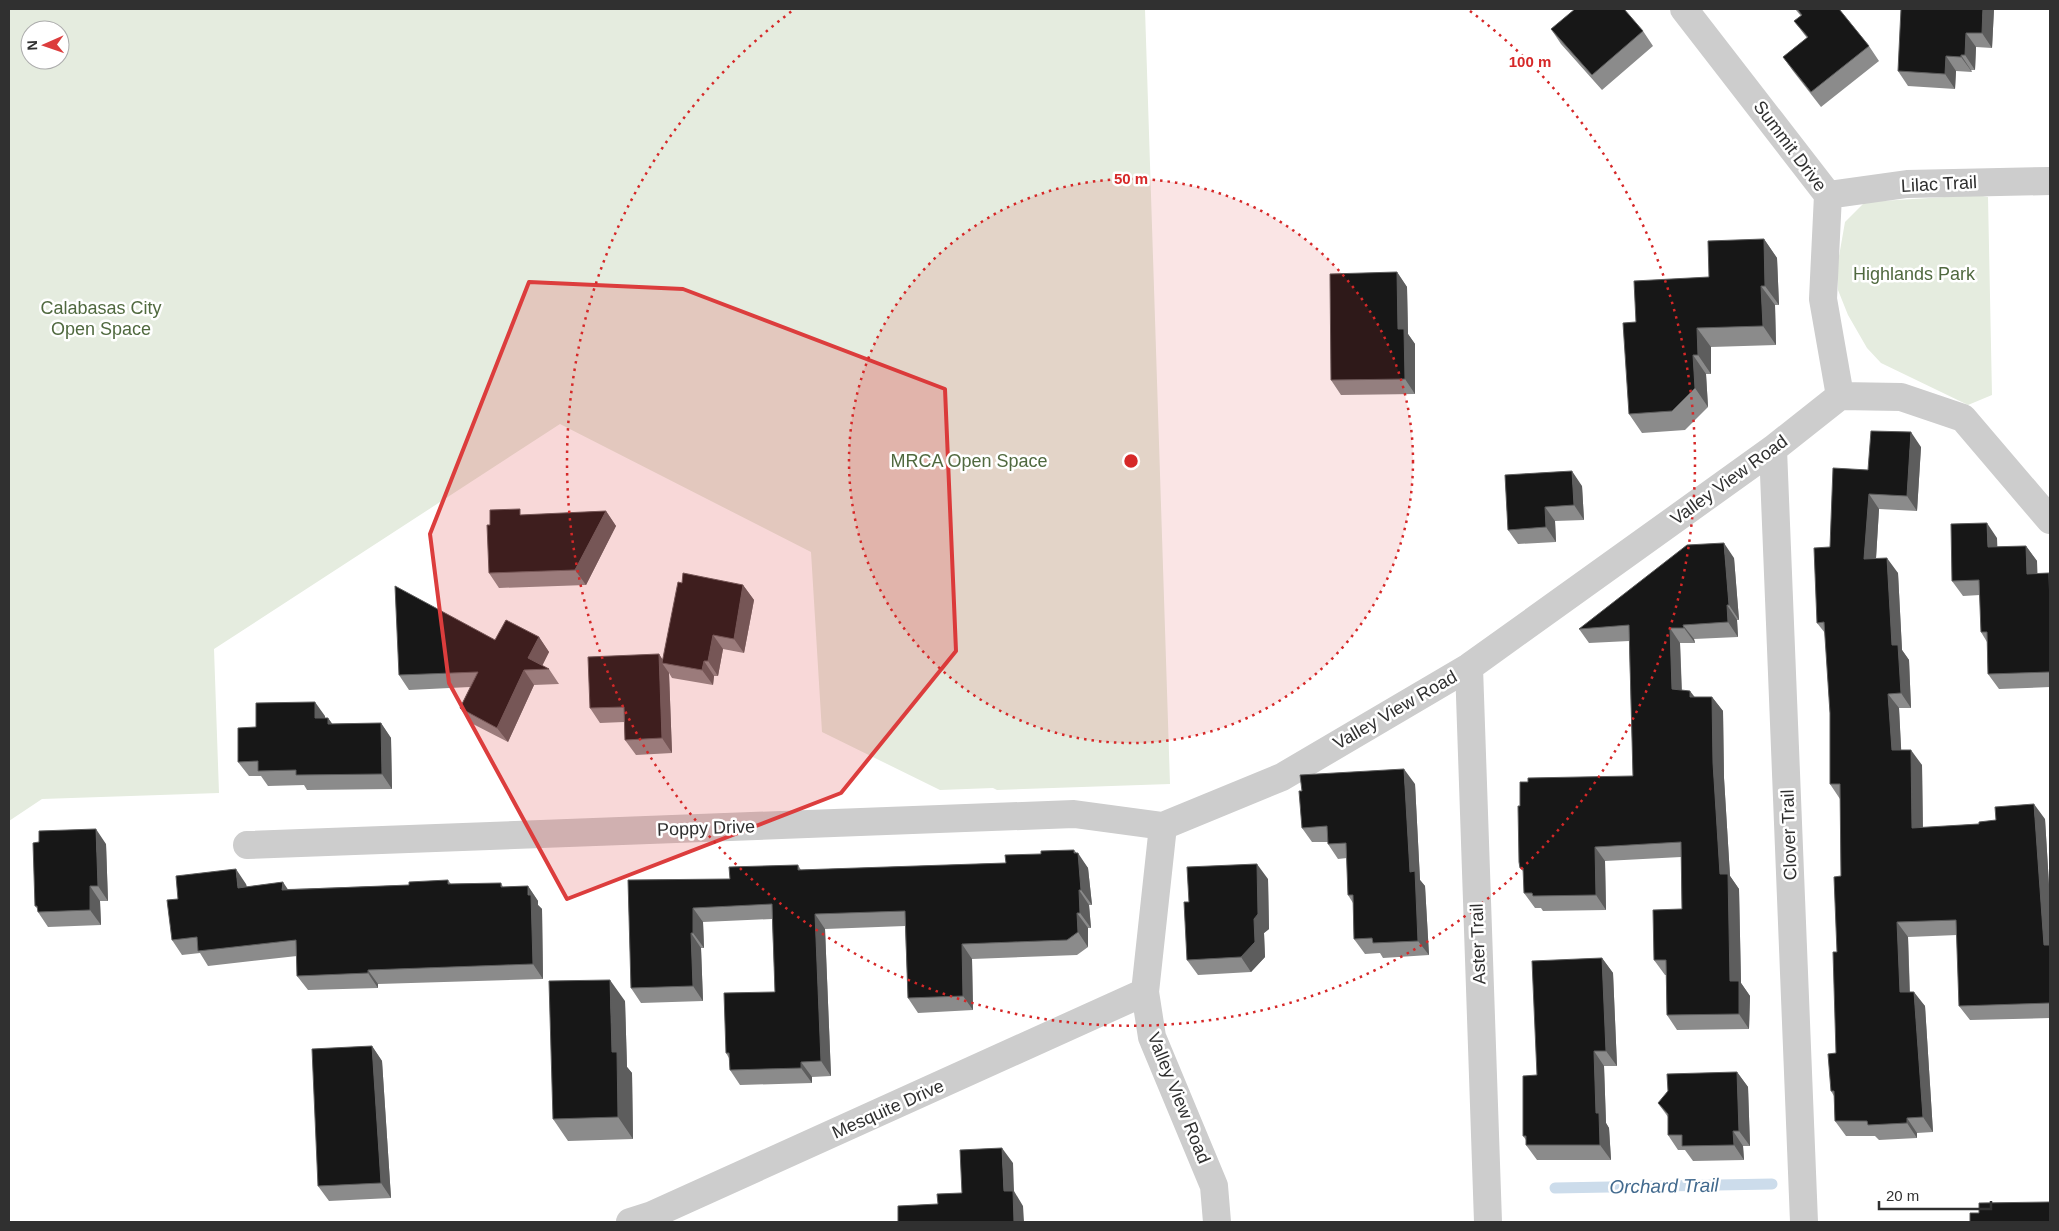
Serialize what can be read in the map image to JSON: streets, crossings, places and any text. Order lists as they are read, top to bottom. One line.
{"streets":{"street":["Summit Drive","Lilac Trail","Valley View Road","Poppy Drive","Clover Trail","Aster Trail","Mesquite Drive"]},"crossings":[["Summit Drive","Lilac Trail"],["Summit Drive","Valley View Road"],["Valley View Road","Poppy Drive"],["Valley View Road","Clover Trail"],["Valley View Road","Aster Trail"],["Valley View Road","Mesquite Drive"]],"water":["Orchard Trail"],"parks":["Highlands Park","Calabasas City Open Space","MRCA Open Space"],"scale_bar":"20 m","north":"left","rings":["100 m","50 m"]}
